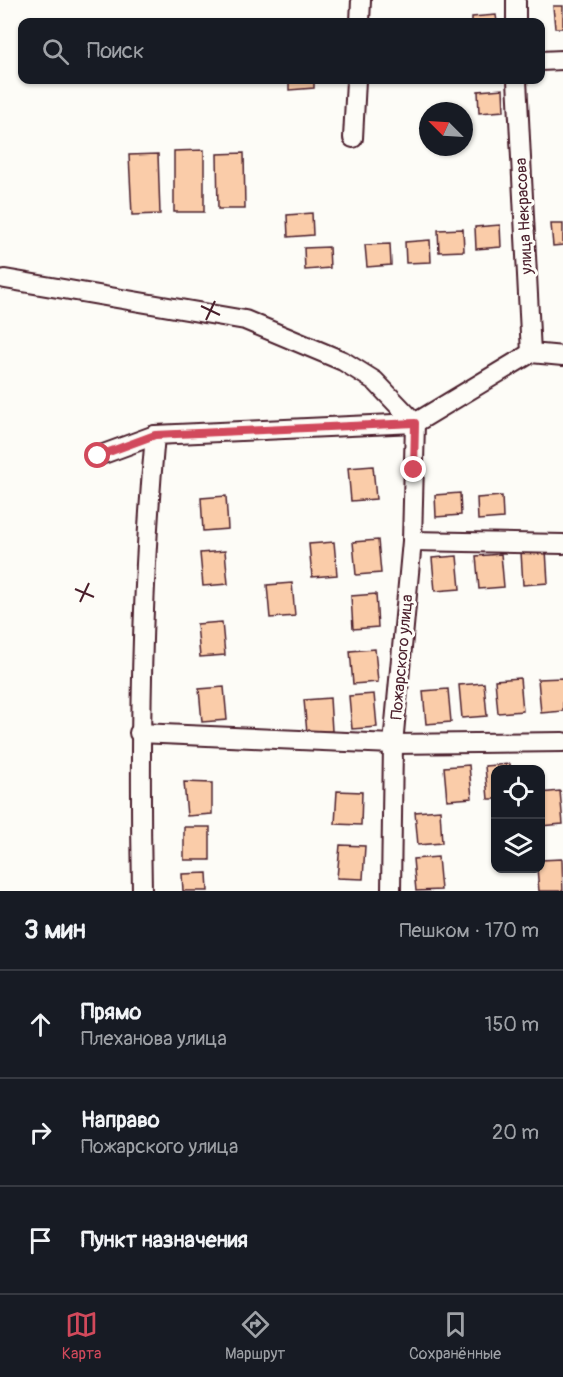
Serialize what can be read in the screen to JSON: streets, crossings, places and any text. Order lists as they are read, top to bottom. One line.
{"streets":{"street":["улица Некрасова","Пожарского улица"]},"north":"top left","page":{"search":"Поиск","heading":["3 мин","Пешком · 170 m"],"list":[["Прямо","Плеханова улица","150 m"],["Направо","Пожарского улица","20 m"],"Пункт назначения"],"nav":["Карта","Маршрут","Сохранённые"]}}
